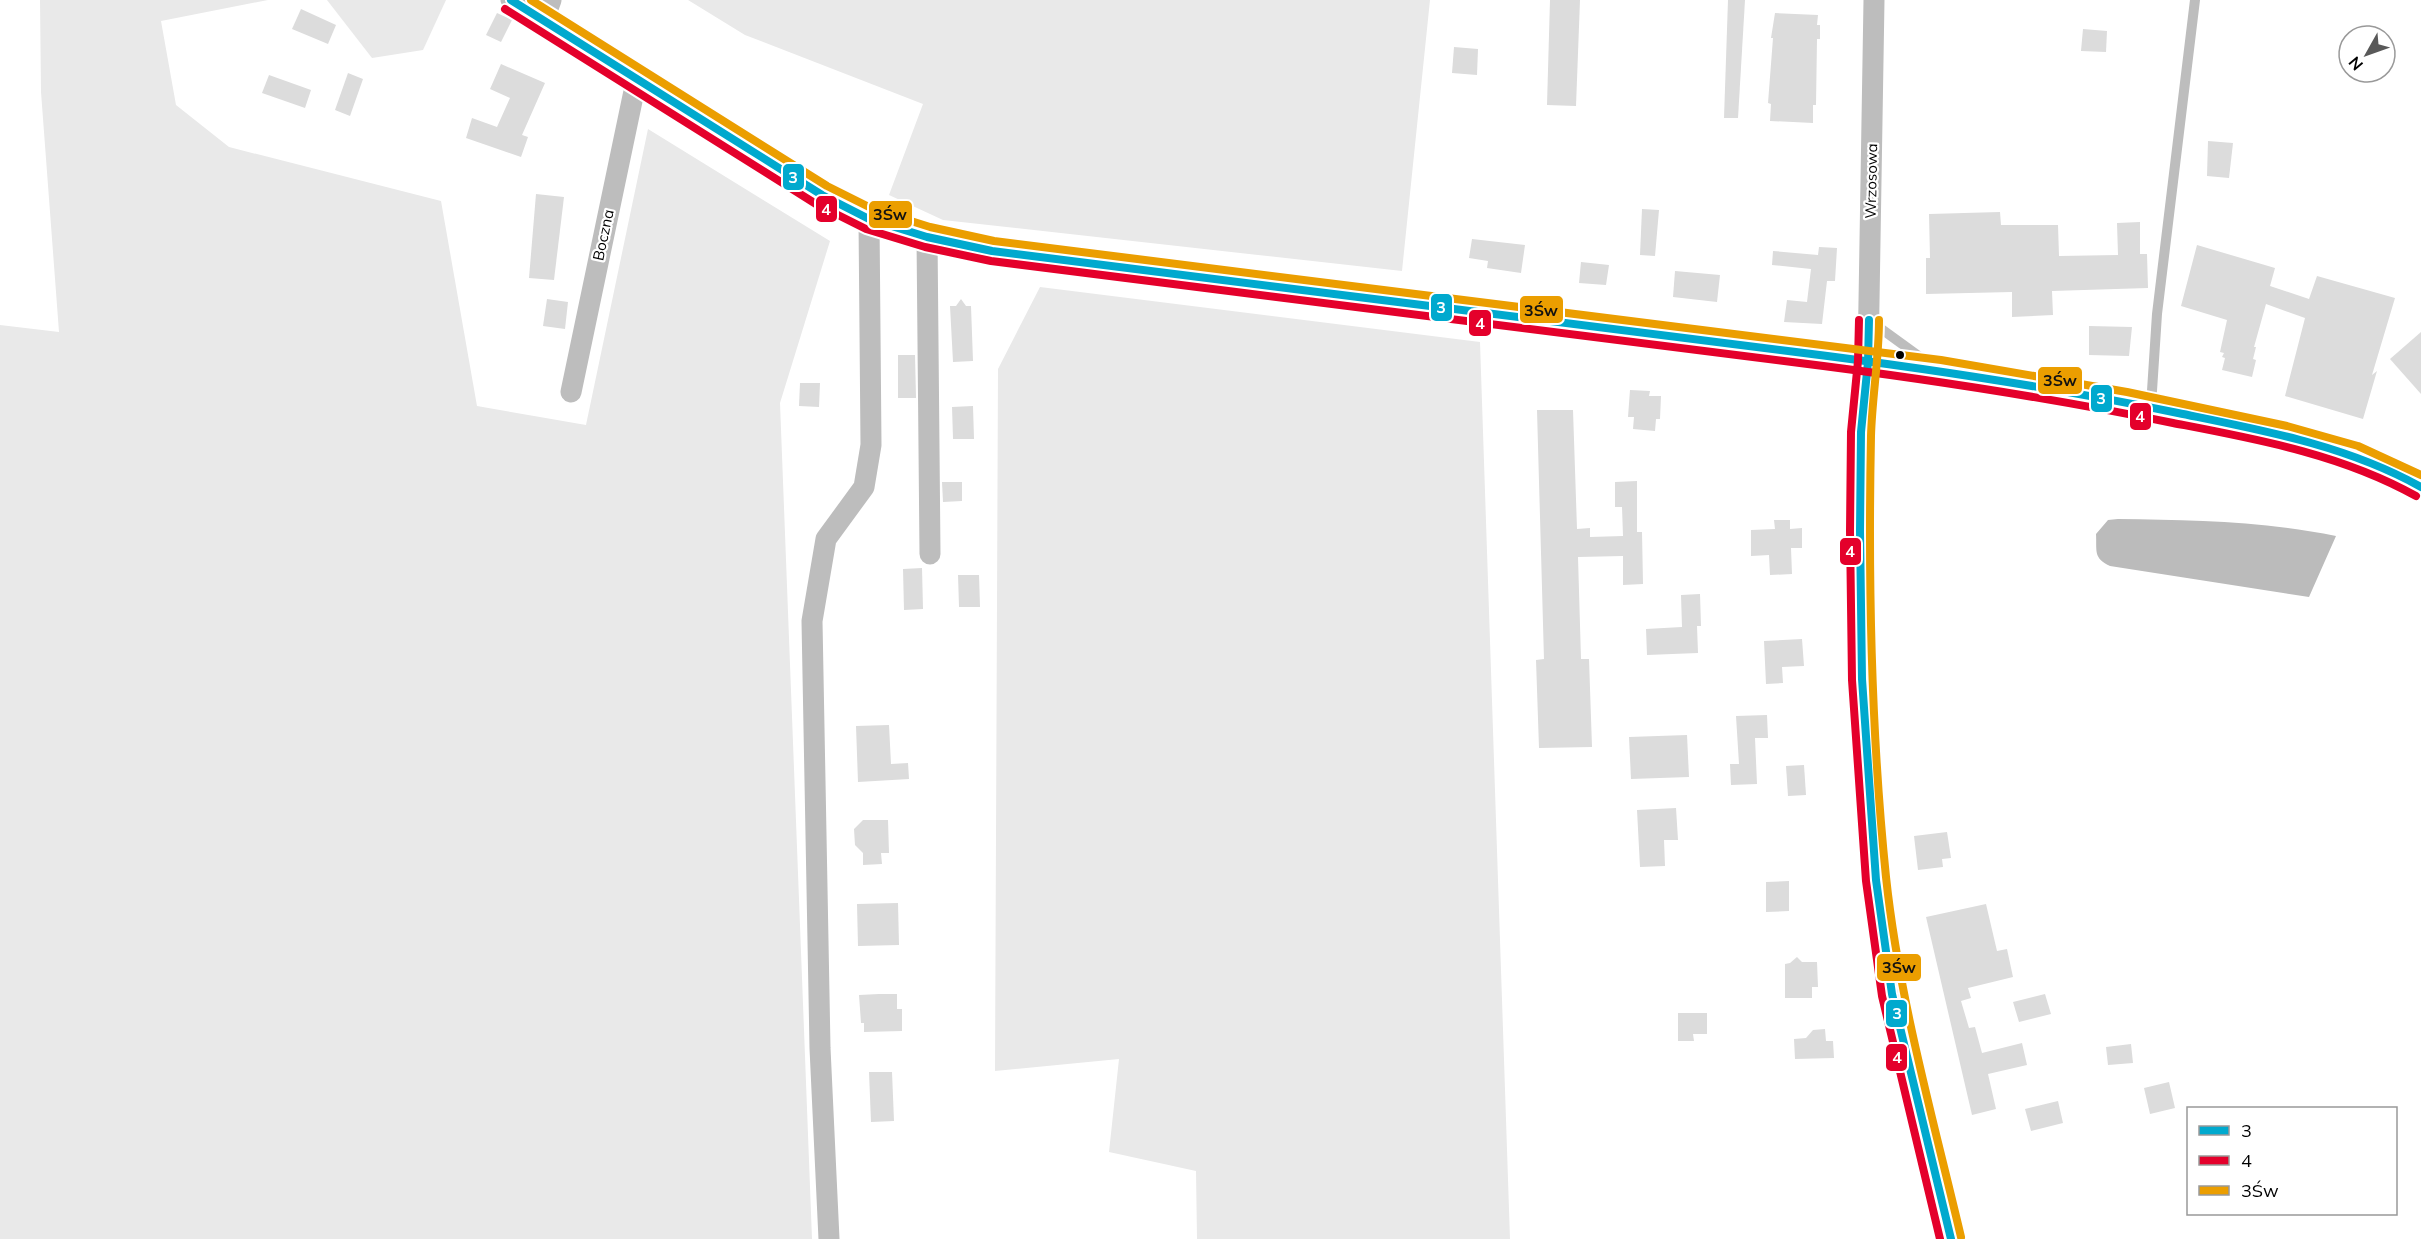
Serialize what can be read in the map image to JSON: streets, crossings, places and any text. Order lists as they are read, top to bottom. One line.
{"streets":{"street":["Wrzosowa","Boczna"]},"lines":["transit line 3","transit line 3Św","transit line 4"],"legend":["3","4","3Św"],"north":"bottom left"}
